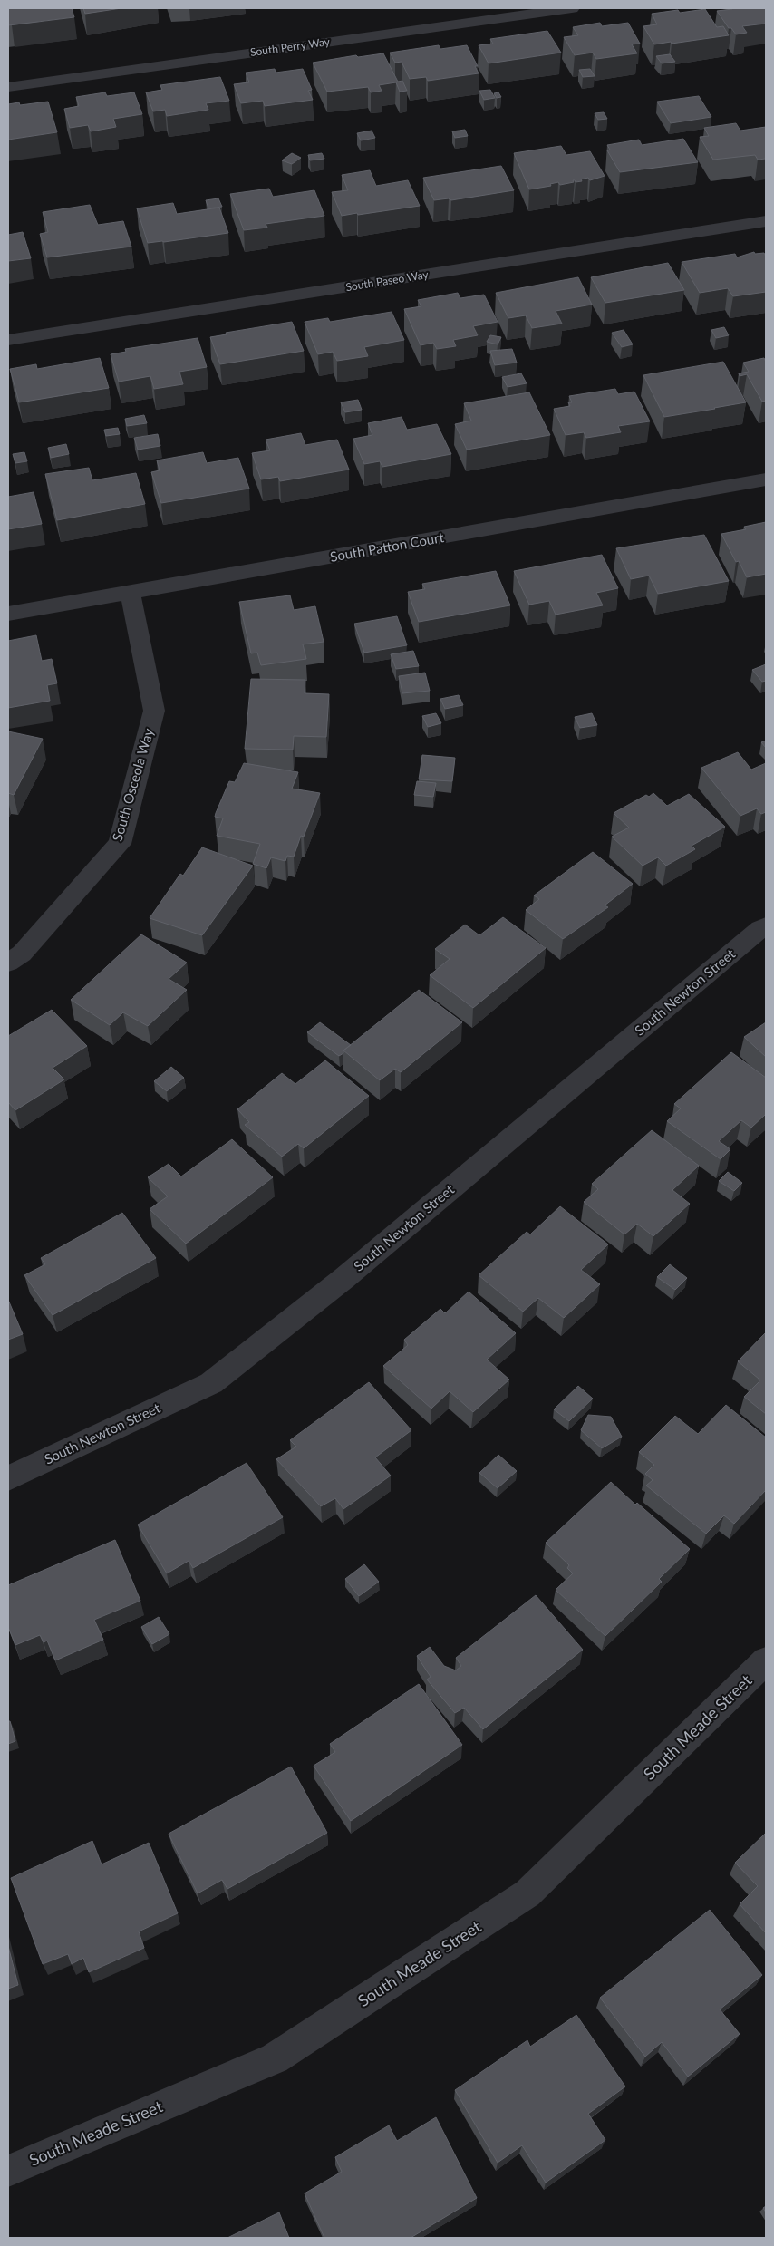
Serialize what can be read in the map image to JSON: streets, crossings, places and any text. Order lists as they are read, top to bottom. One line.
{"streets":{"street":["South Perry Way","South Paseo Way","South Patton Court","South Osceola Way","South Newton Street","South Meade Street"]},"crossings":[["South Patton Court","South Osceola Way"]]}
